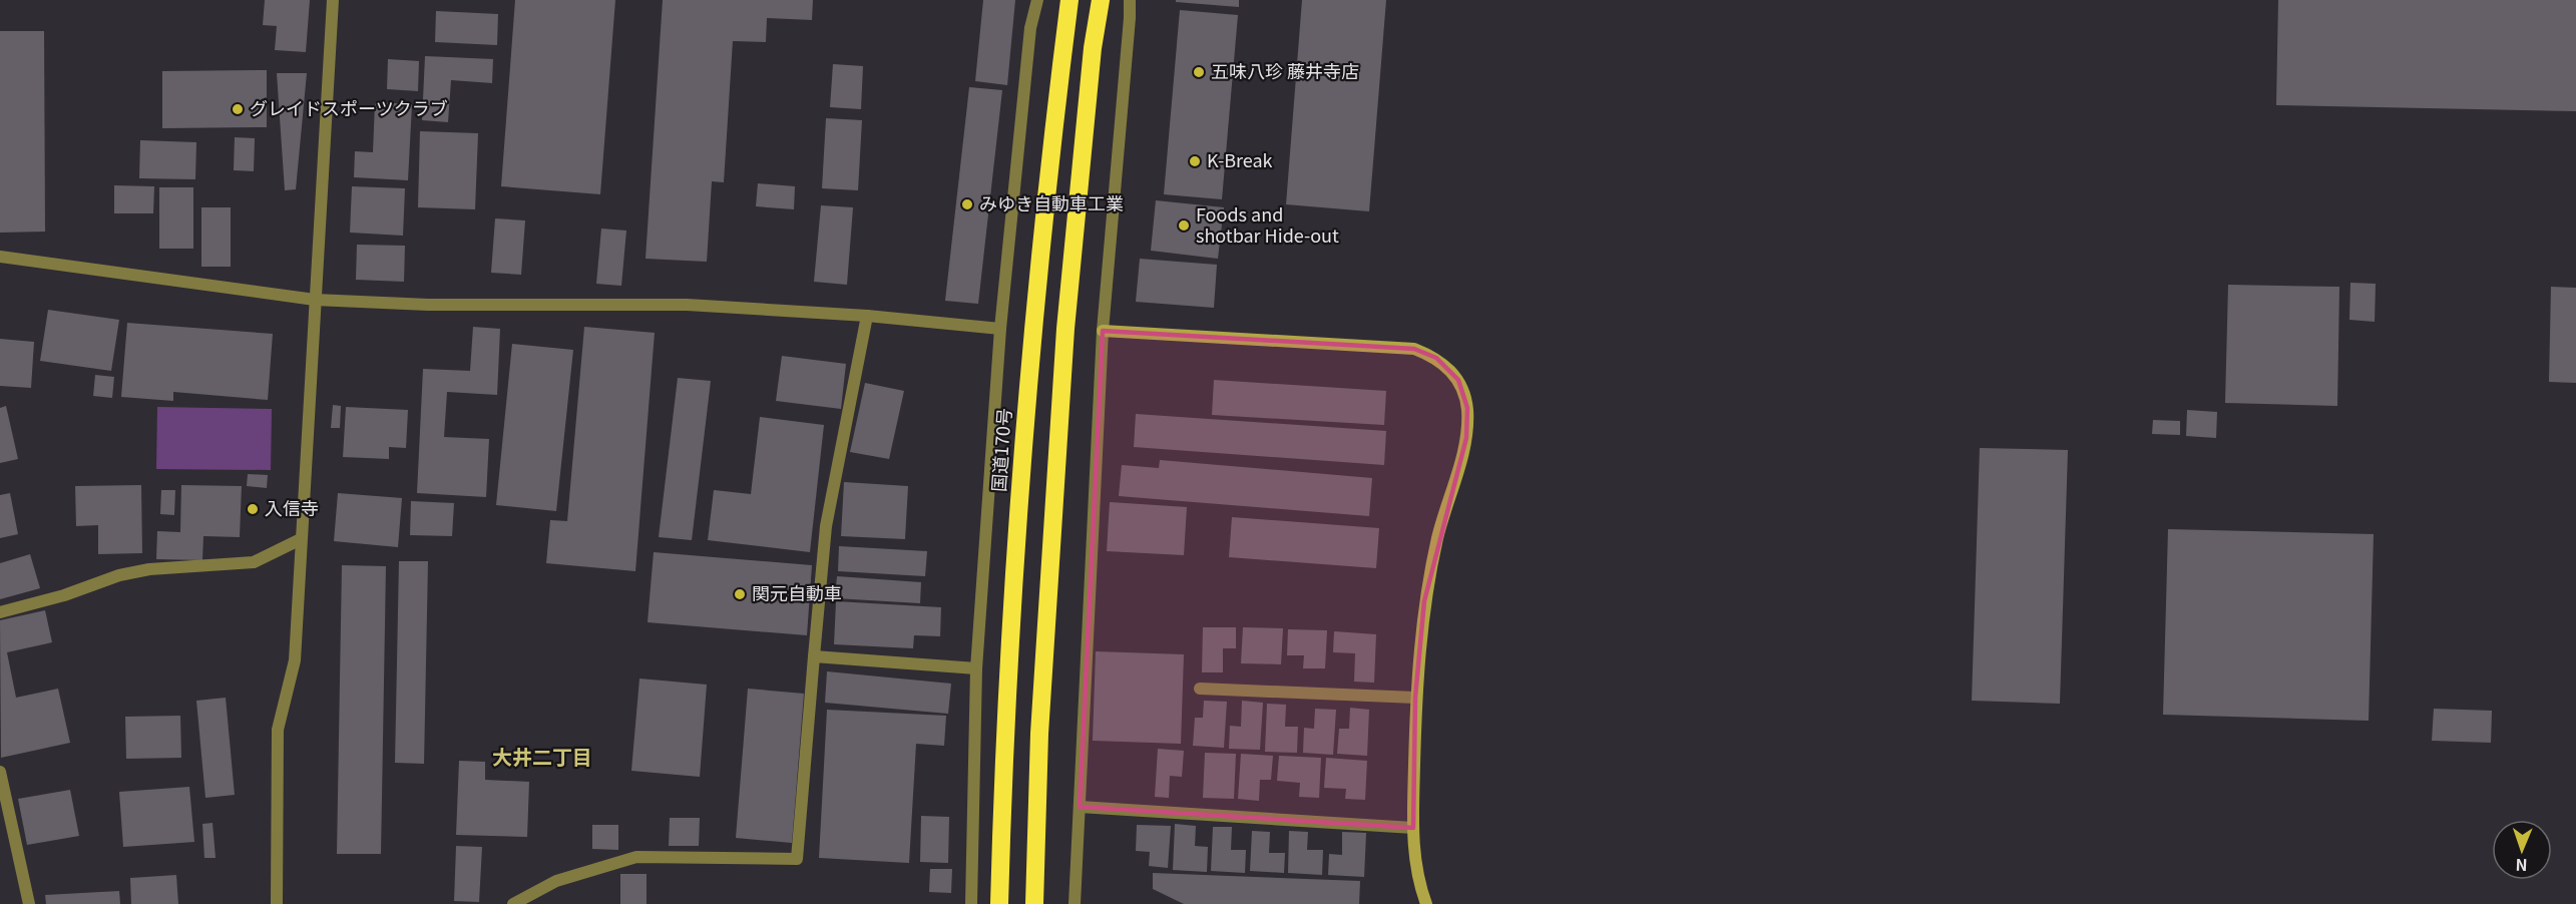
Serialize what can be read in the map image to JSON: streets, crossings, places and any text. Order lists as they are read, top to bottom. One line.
{"streets":{"highway":["国道170号"]},"districts":["大井二丁目"],"places":["五味八珍 藤井寺店","グレイドスポーツクラブ","K-Break","みゆき自動車工業","Foods and shotbar Hide-out","入信寺","関元自動車"],"north":"bottom"}
